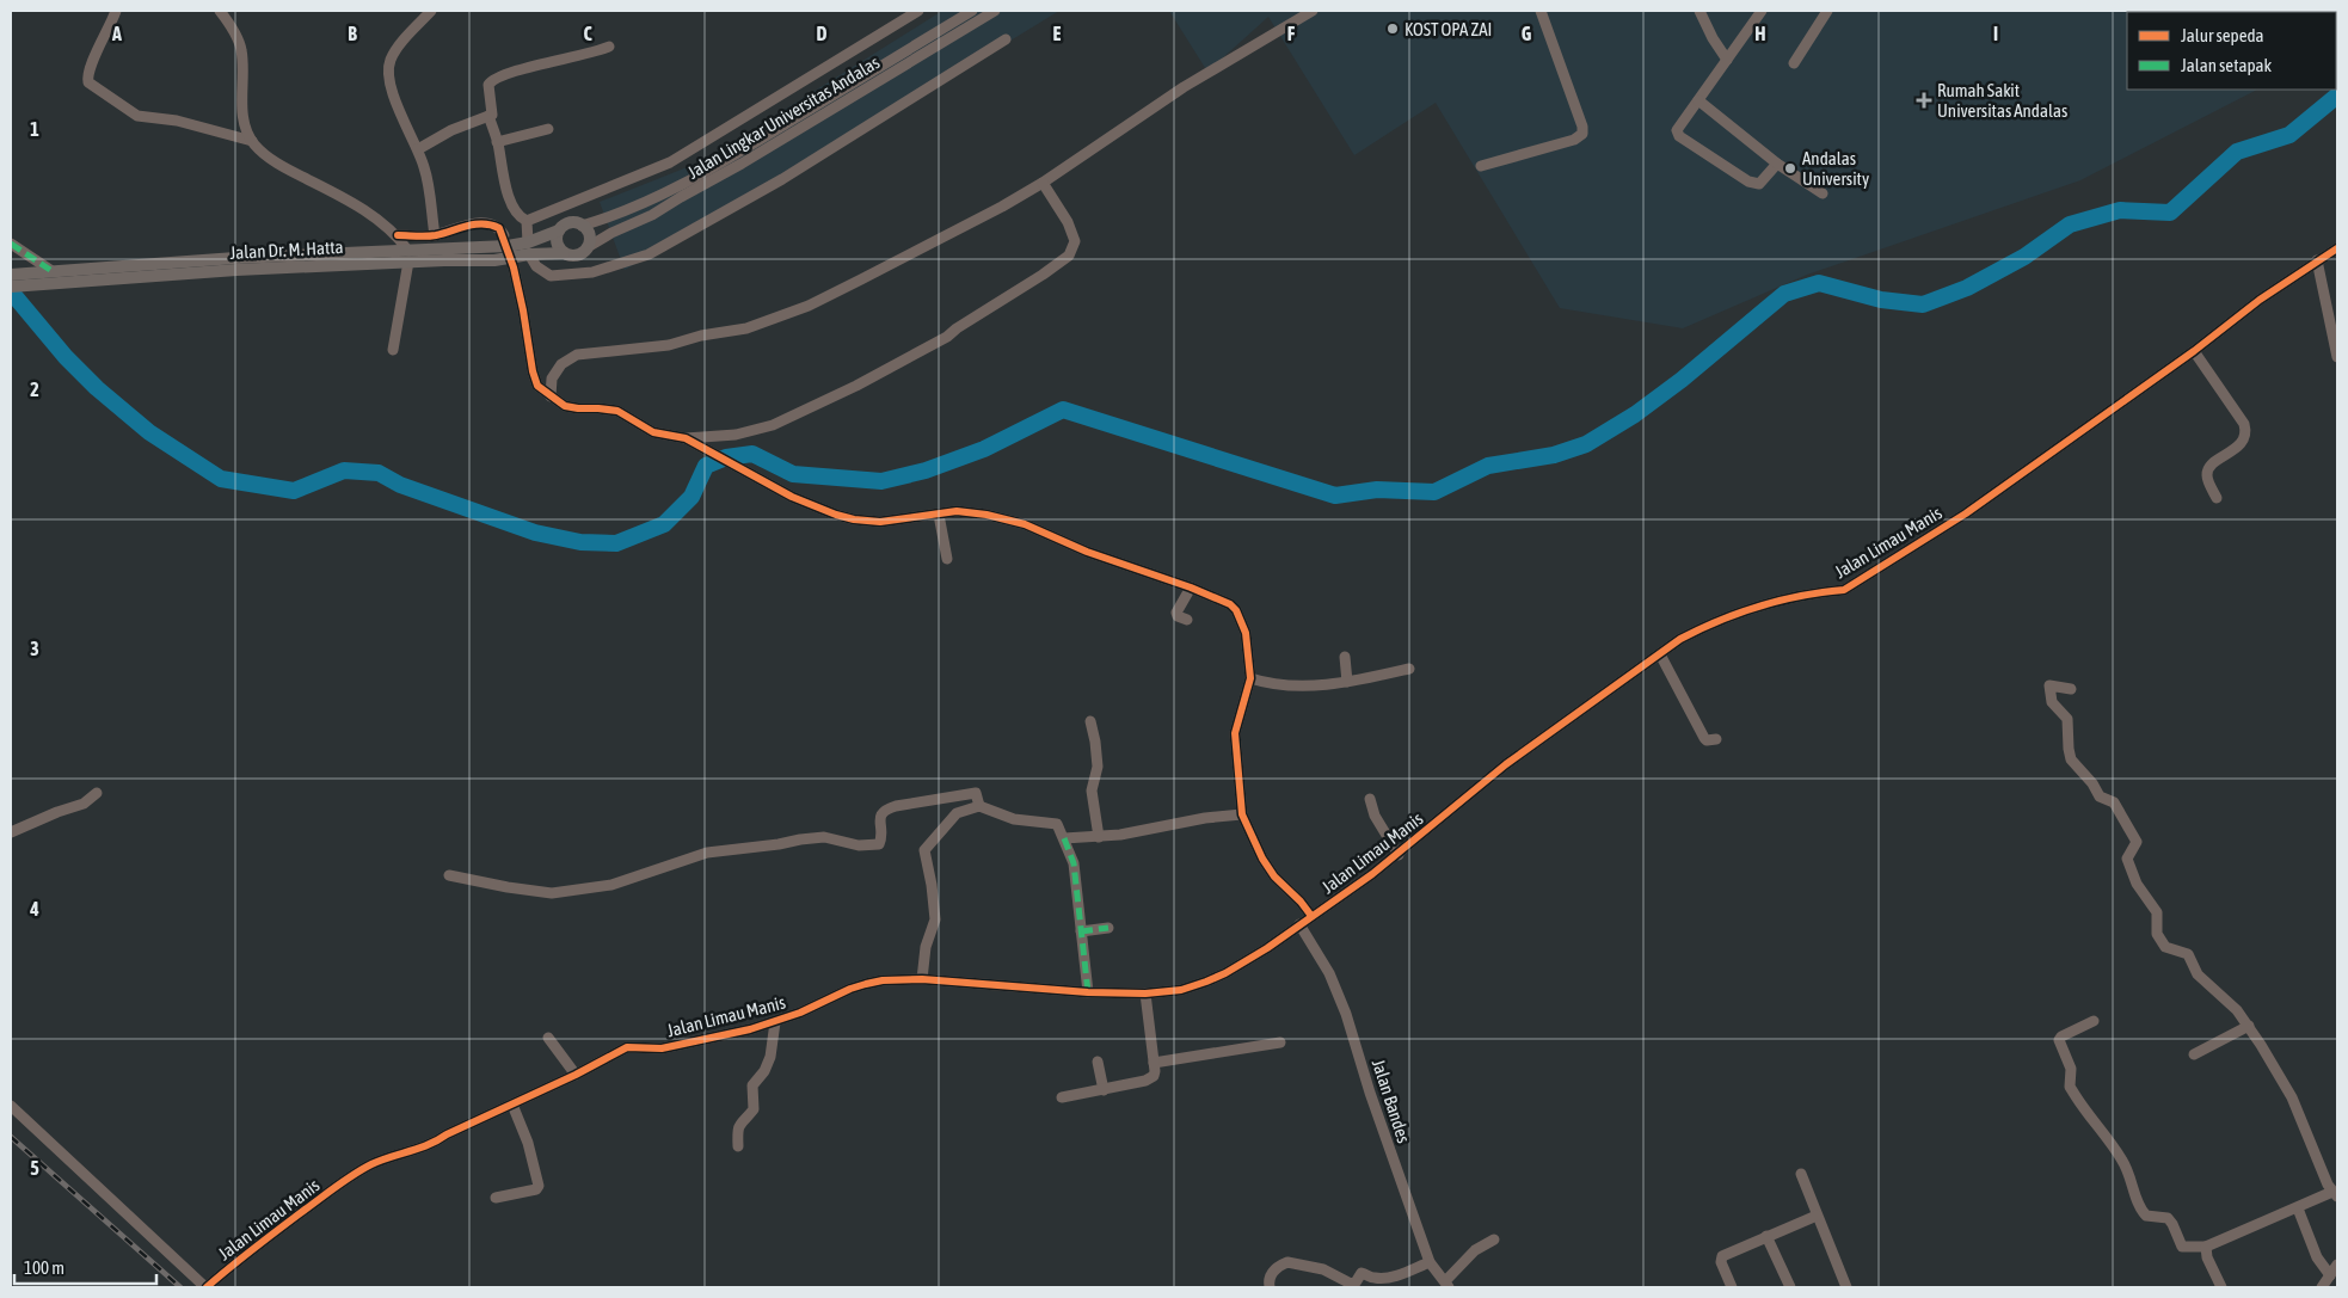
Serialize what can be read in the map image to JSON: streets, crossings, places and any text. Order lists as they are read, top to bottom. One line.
{"streets":{"main road":["Jalan Dr. M. Hatta"],"street":["Jalan Lingkar Universitas Andalas","Jalan Limau Manis","Jalan Bandes"]},"crossings":[["Jalan Lingkar Universitas Andalas","Jalan Dr. M. Hatta"],["Jalan Limau Manis","Jalan Bandes"]],"places":{"other":["KOST OPA ZAI","Andalas University"],"health":["Rumah Sakit Universitas Andalas"]},"legend":["Jalur sepeda","Jalan setapak"],"scale_bar":"100 m","grid":{"columns":["A","B","C","D","E","F","G","H","I"],"rows":["1","2","3","4","5"]}}
